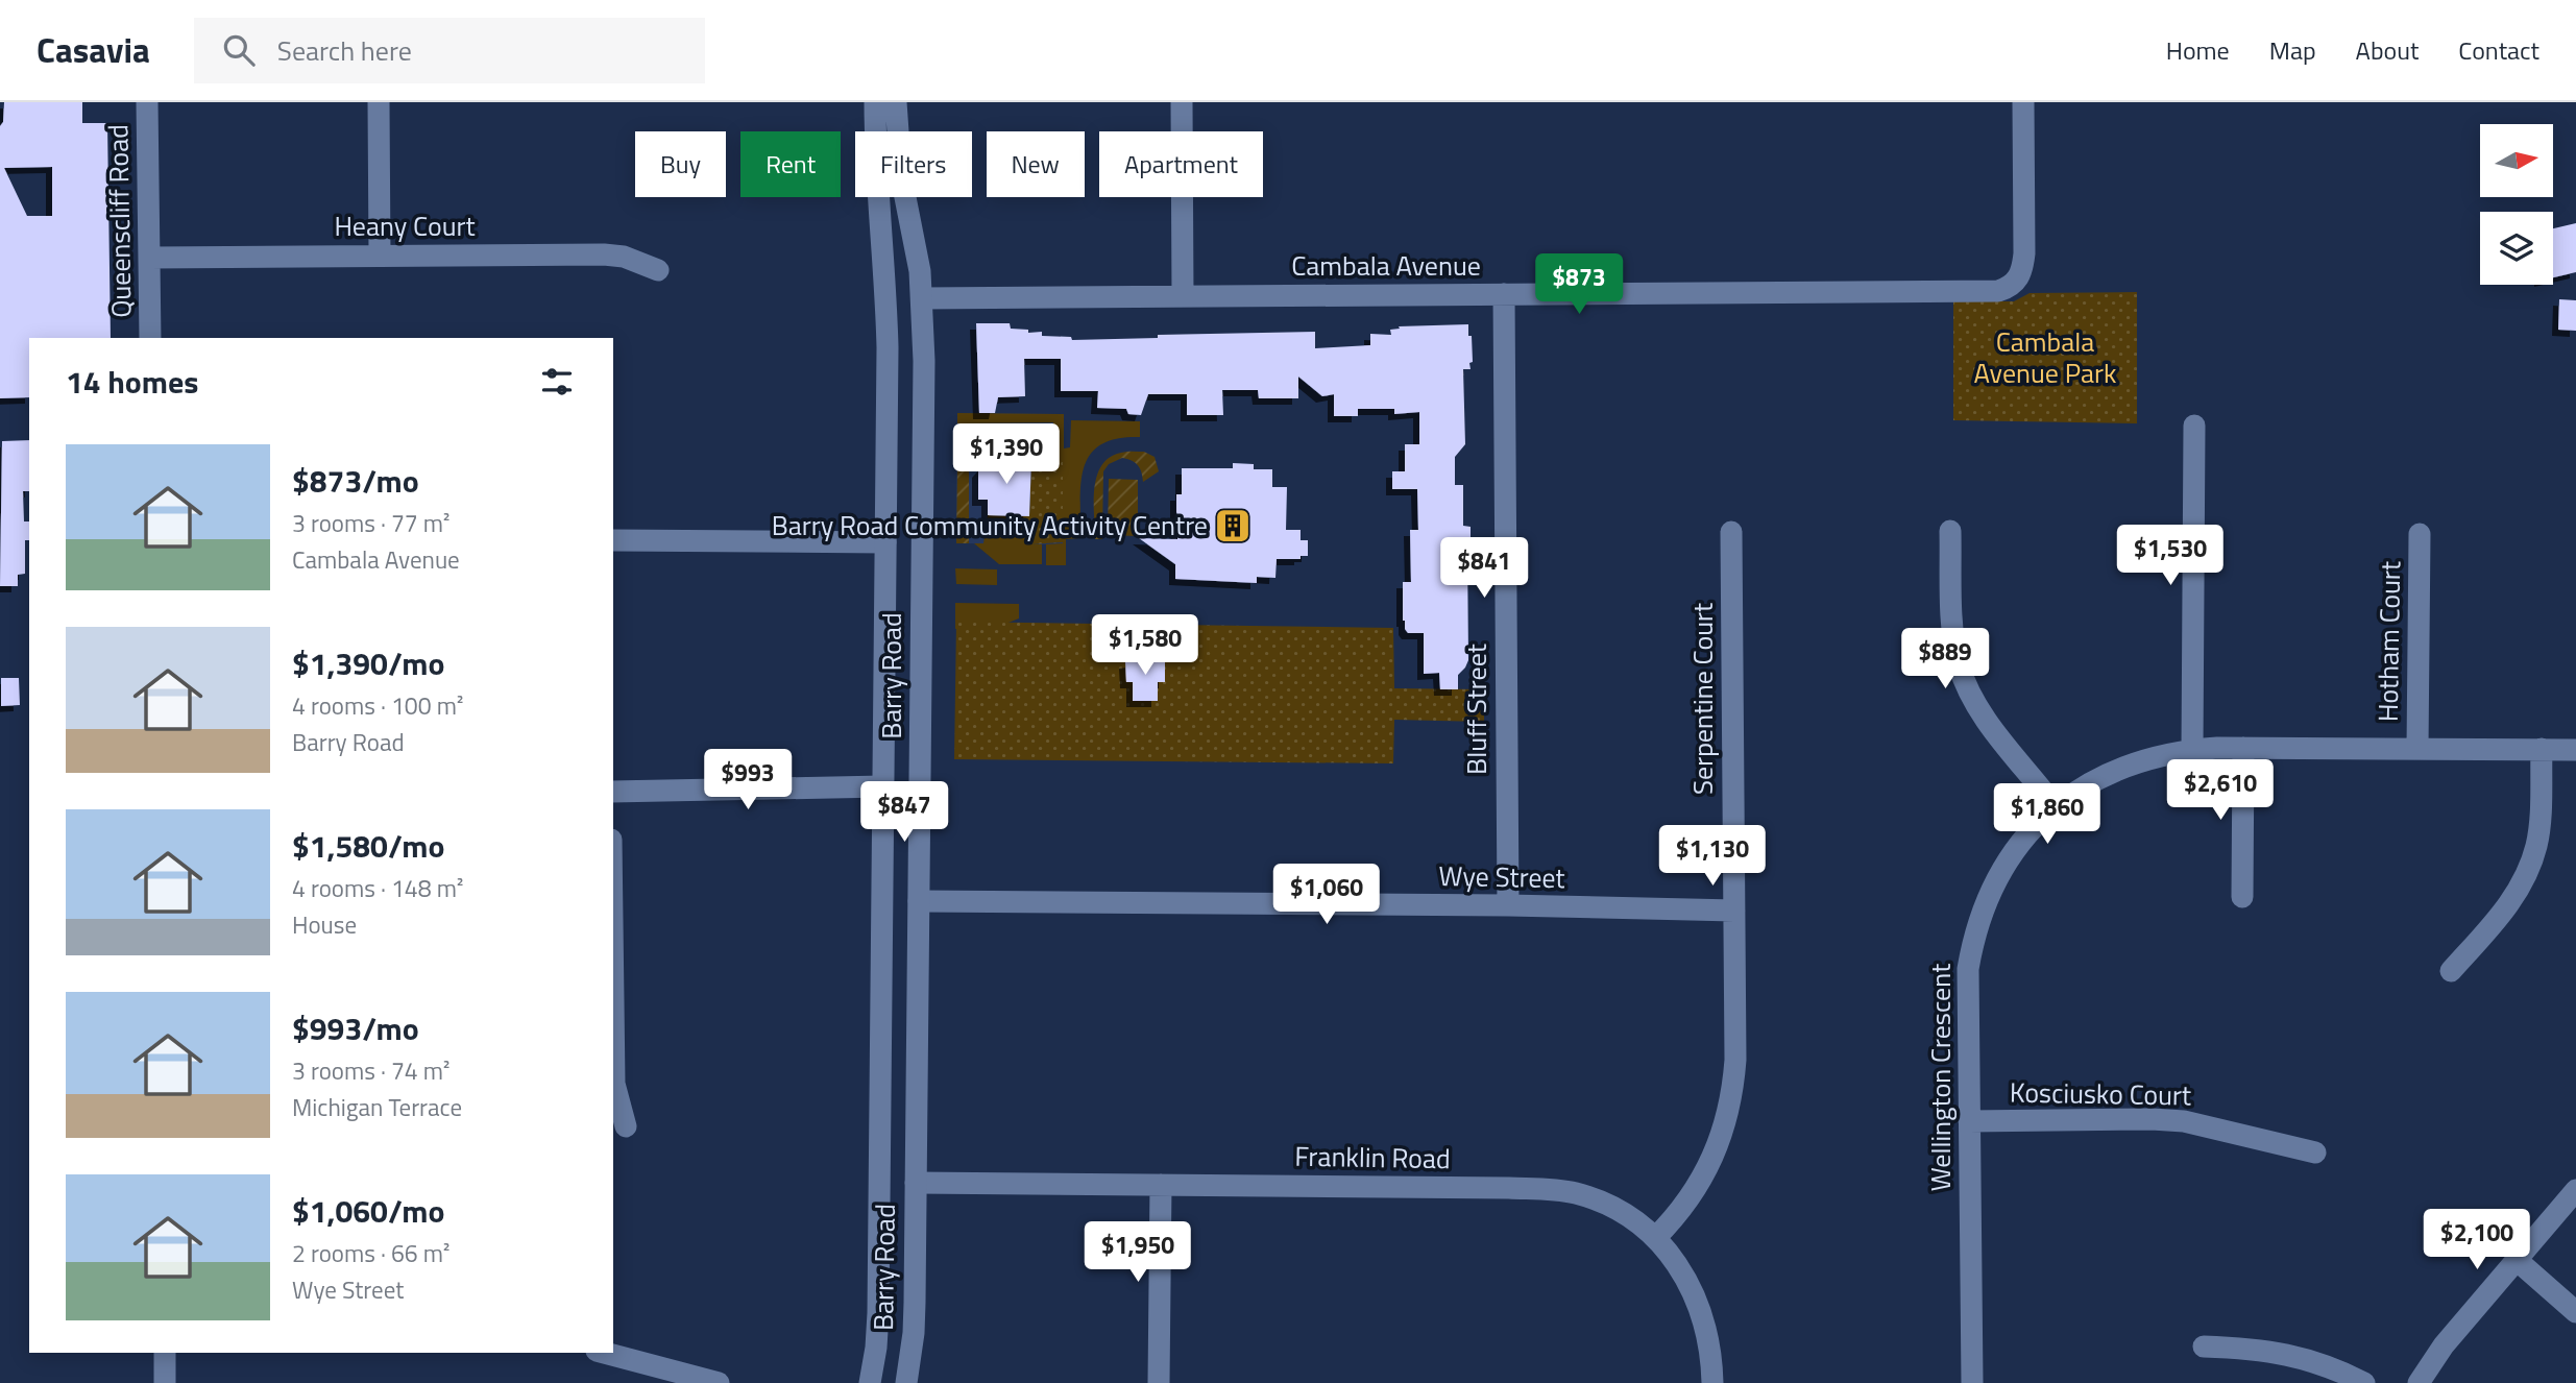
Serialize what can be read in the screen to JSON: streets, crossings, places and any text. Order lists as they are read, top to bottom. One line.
{"streets":{"street":["Queenscliff Road","Heany Court","Cambala Avenue","Hotham Court","Barry Road","Serpentine Court","Bluff Street","Wye Street","Wellington Crescent","Kosciusko Court","Franklin Road"]},"crossings":[["Queenscliff Road","Heany Court"],["Cambala Avenue","Barry Road"],["Cambala Avenue","Bluff Street"],["Hotham Court","Wellington Crescent"],["Barry Road","Wye Street"],["Barry Road","Franklin Road"],["Serpentine Court","Wye Street"],["Serpentine Court","Franklin Road"],["Bluff Street","Wye Street"],["Wellington Crescent","Kosciusko Court"]],"parks":["Cambala Avenue Park"],"places":{"building":["Barry Road Community Activity Centre"]},"north":"right","page":{"header":"Casavia","search":"Search here","nav":["Home","Map","About","Contact"],"chip":["Buy","Rent","Filters","New","Apartment"],"price":["$873","$1,390","$1,530","$841","$1,580","$889","$993","$2,610","$847","$1,860","$1,130","$1,060","$2,100","$1,950"],"heading":"14 homes","list":[{"name":"$873/mo","note":"3 rooms · 77 m² · Cambala Avenue"},{"name":"$1,390/mo","note":"4 rooms · 100 m² · Barry Road"},{"name":"$1,580/mo","note":"4 rooms · 148 m² · House"},{"name":"$993/mo","note":"3 rooms · 74 m² · Michigan Terrace"},{"name":"$1,060/mo","note":"2 rooms · 66 m² · Wye Street"}]}}
